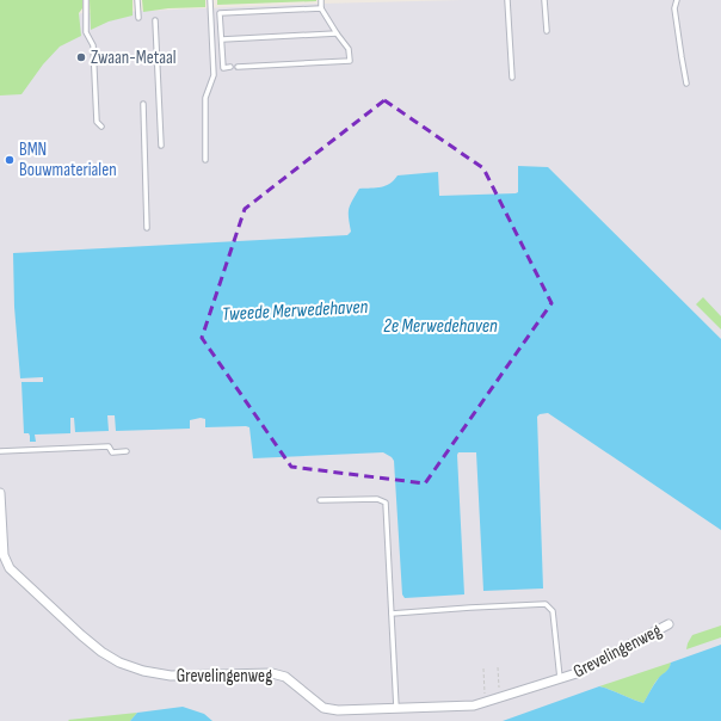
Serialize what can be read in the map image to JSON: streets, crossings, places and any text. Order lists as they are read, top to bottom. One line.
{"streets":{"street":["Grevelingenweg"]},"water":["Tweede Merwedehaven","2e Merwedehaven"],"places":["Zwaan-Metaal","BMN Bouwmaterialen"]}
